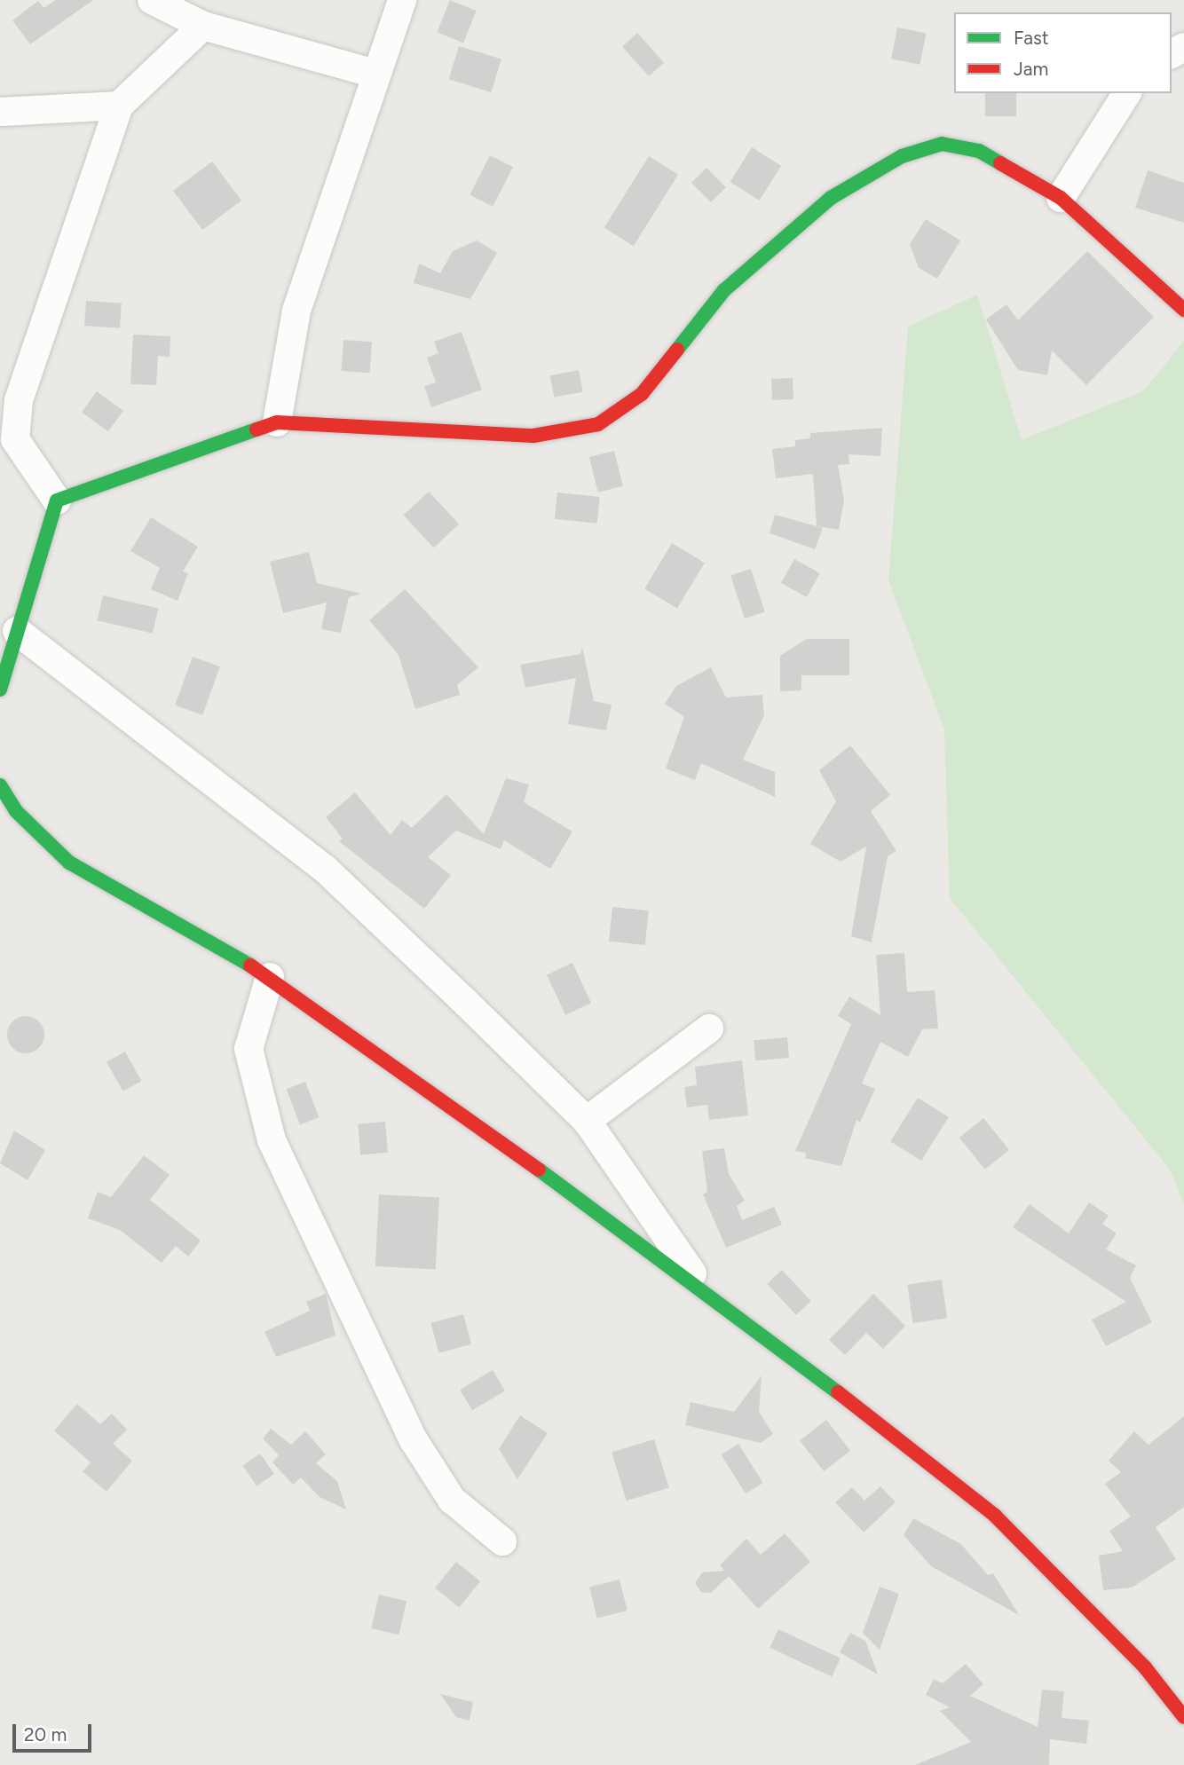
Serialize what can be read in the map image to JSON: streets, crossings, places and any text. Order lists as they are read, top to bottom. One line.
{"legend":["Fast","Jam"],"scale_bar":"20 m"}
